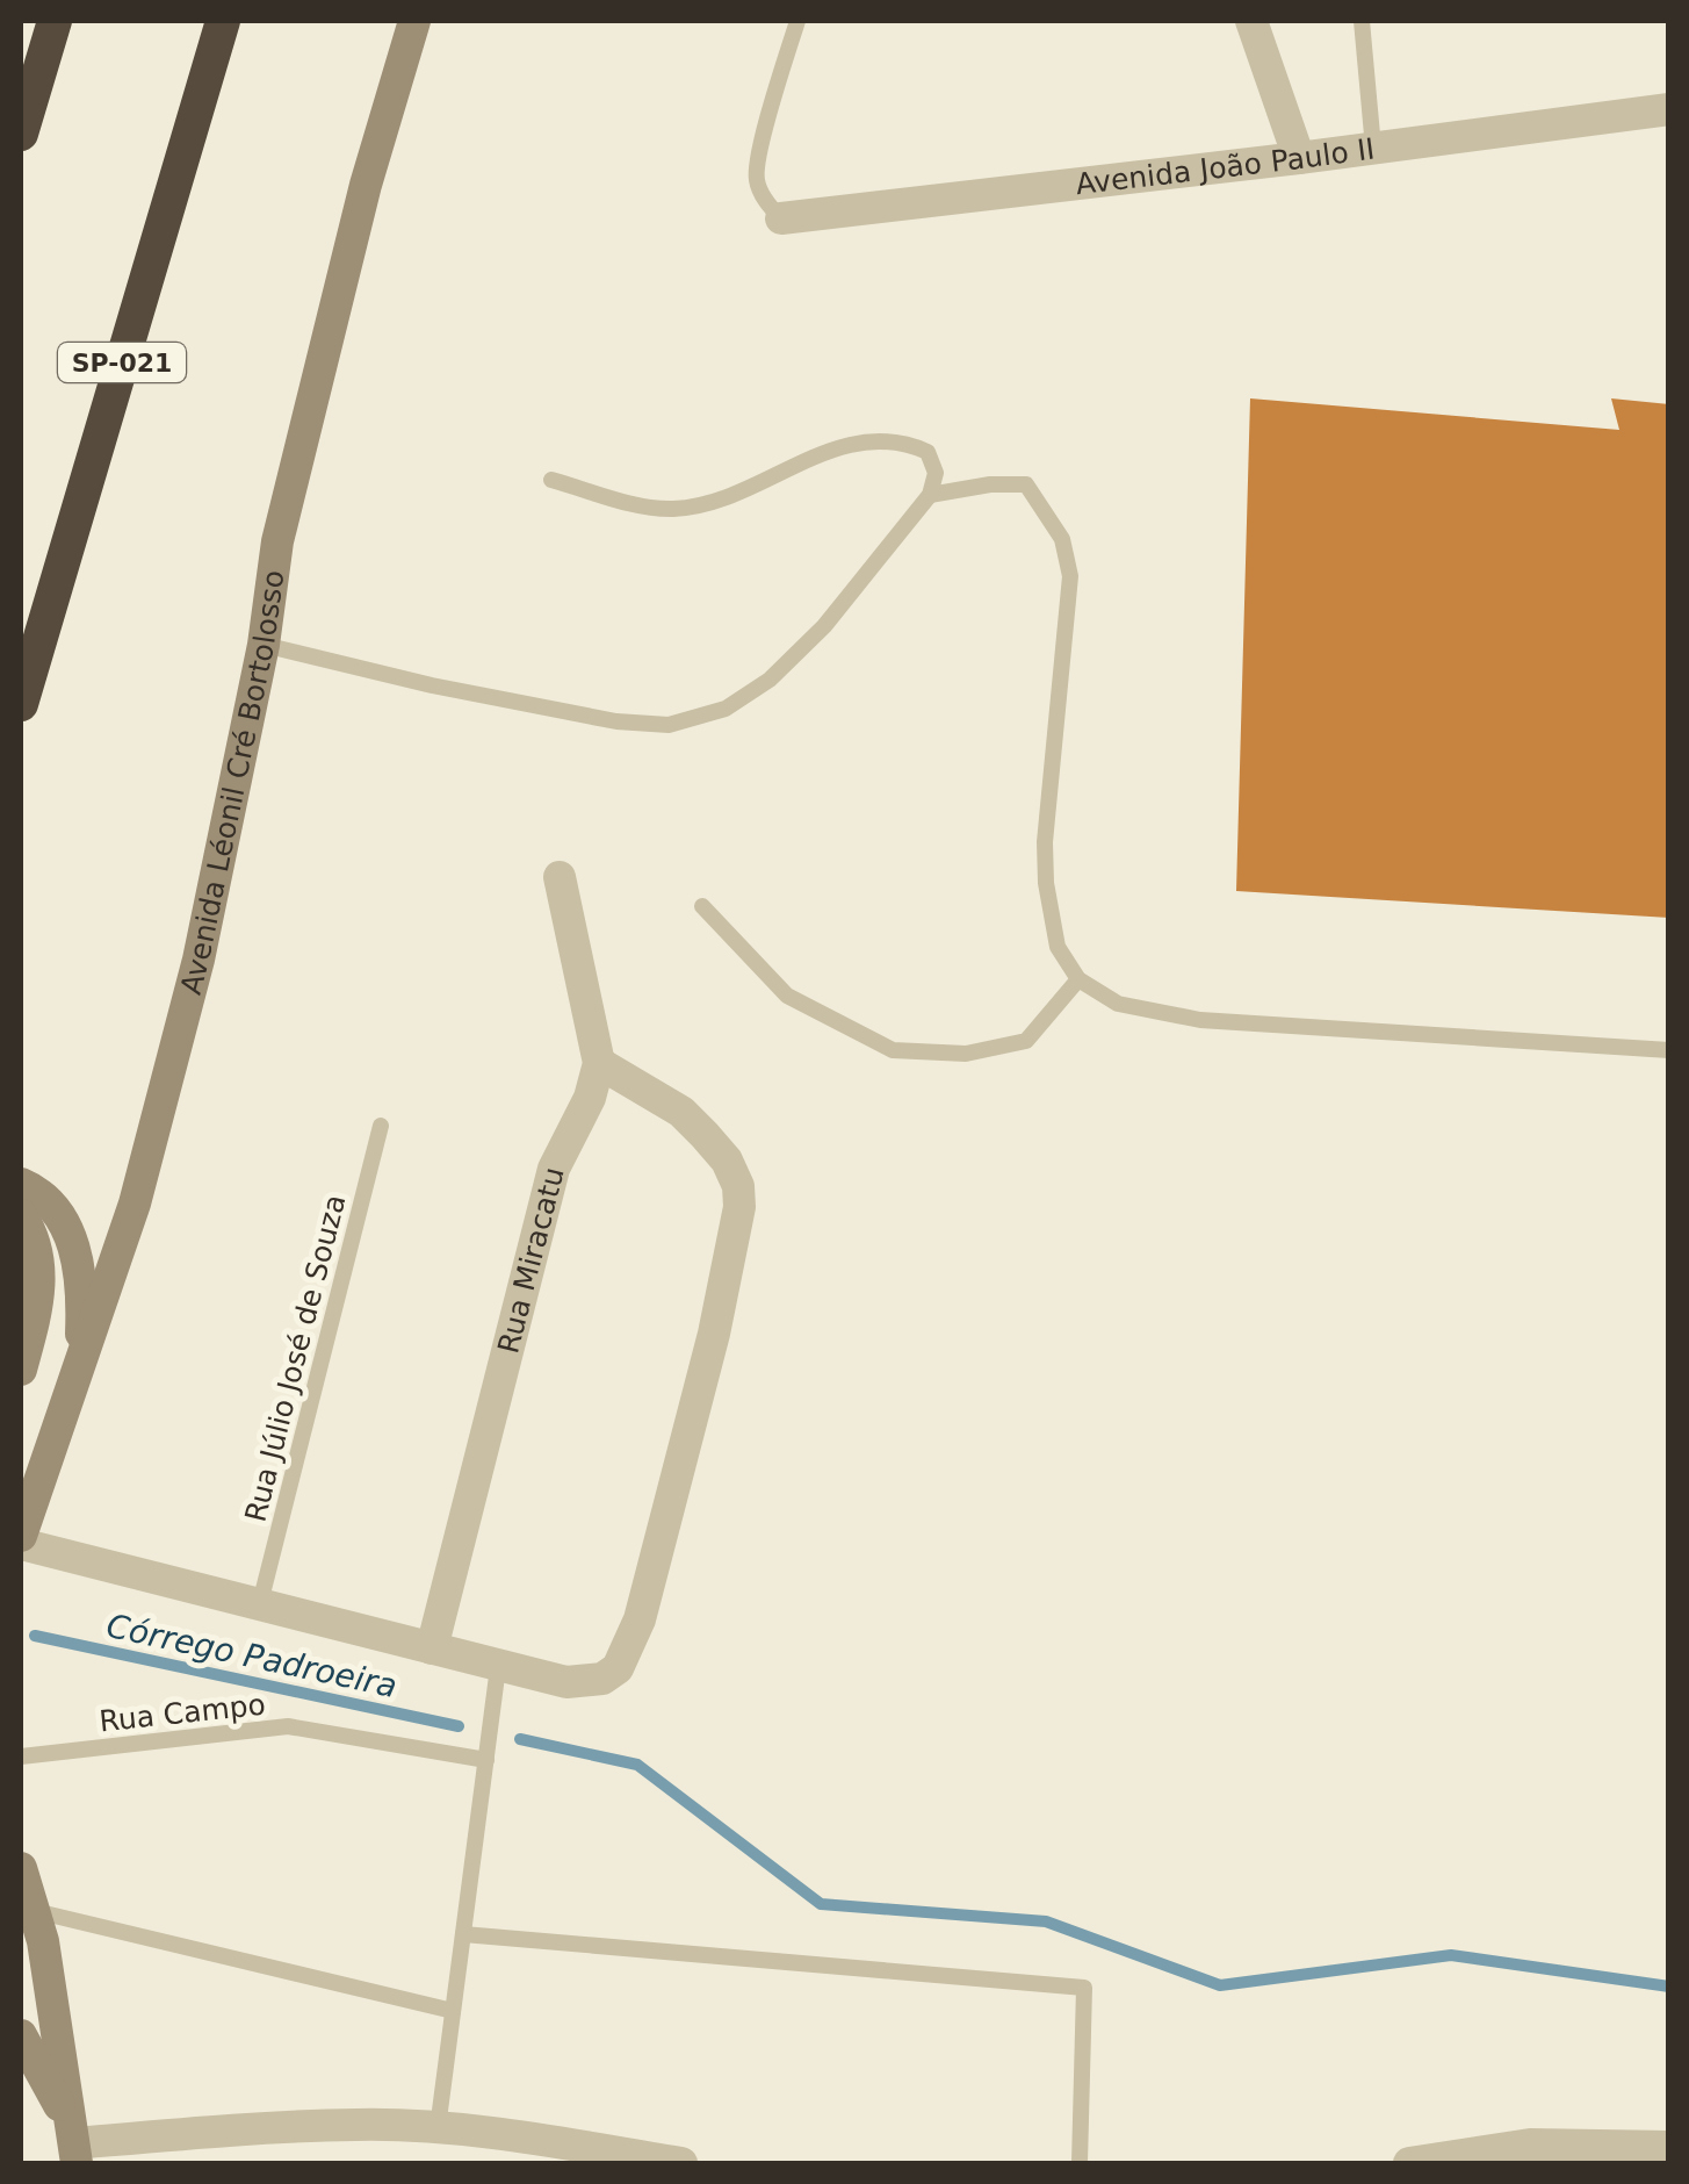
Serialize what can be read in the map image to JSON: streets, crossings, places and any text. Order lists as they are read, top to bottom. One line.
{"streets":{"highway":["SP-021"],"main road":["Avenida Léonil Cré Bortolosso"],"street":["Avenida João Paulo II","Rua Miracatu"],"lane":["Rua Júlio José de Souza","Rua Campo"]},"water":["Córrego Padroeira"]}
